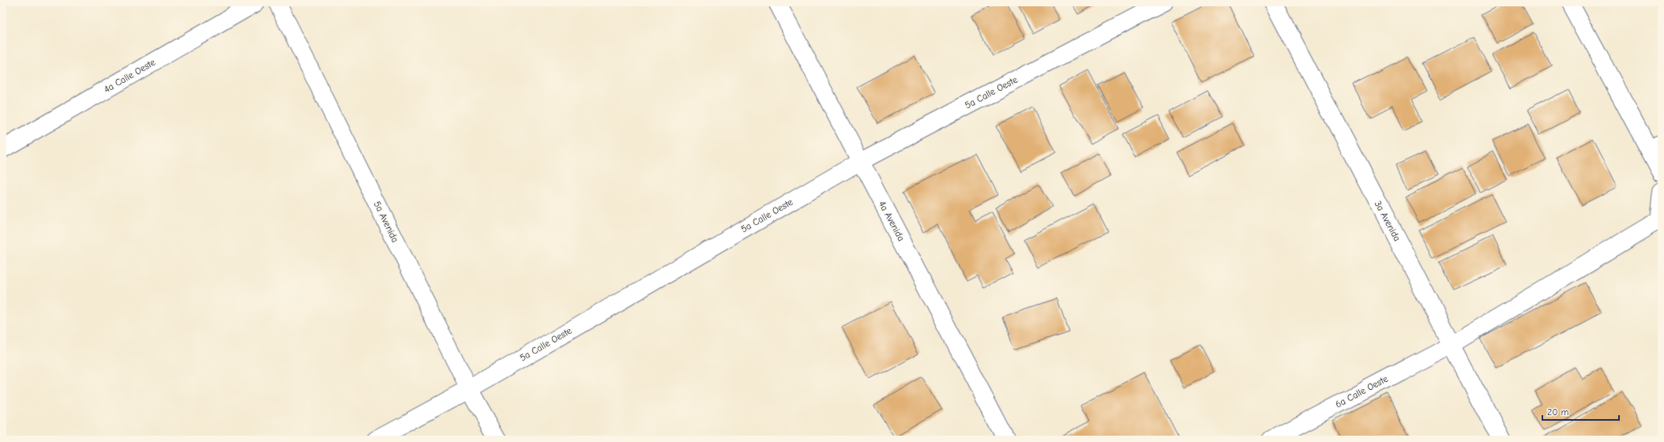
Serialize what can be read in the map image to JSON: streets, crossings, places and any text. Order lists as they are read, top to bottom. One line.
{"streets":{"street":["4a Calle Oeste","5a Calle Oeste","4a Avenida","3a Avenida","5a Avenida","6a Calle Oeste"]},"crossings":[["5a Calle Oeste","4a Avenida"],["5a Calle Oeste","5a Avenida"],["3a Avenida","6a Calle Oeste"]],"scale_bar":"20 m"}
